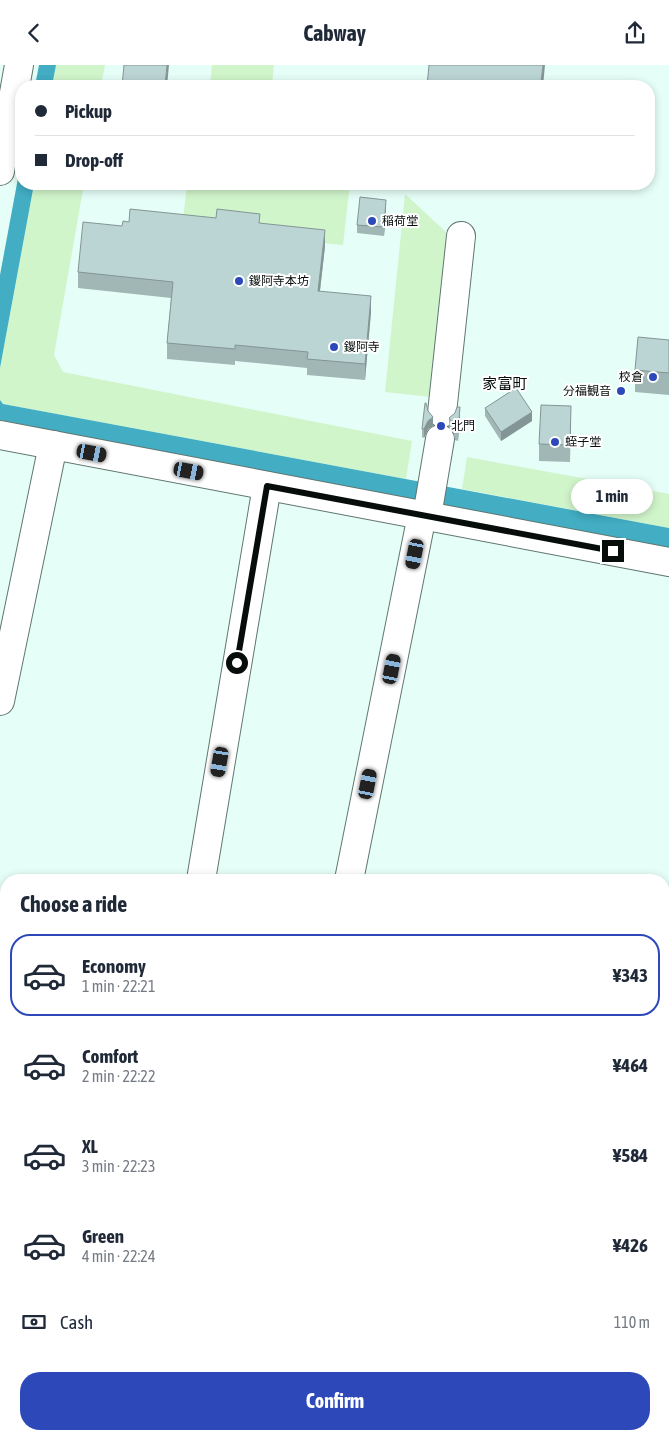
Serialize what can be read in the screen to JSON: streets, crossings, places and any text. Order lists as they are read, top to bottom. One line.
{"districts":["家富町"],"places":["稲荷堂","鑁阿寺本坊","鑁阿寺","校倉","分福観音","北門","蛭子堂"],"page":{"header":"Cabway","banner":["Pickup","Drop-off"],"bubble":"1 min","heading":"Choose a ride","list":[{"name":"Economy","note":"1 min · 22:21","value":"¥343"},{"name":"Comfort","note":"2 min · 22:22","value":"¥464"},{"name":"XL","note":"3 min · 22:23","value":"¥584"},{"name":"Green","note":"4 min · 22:24","value":"¥426"}],"pay":["Cash","110 m"],"buttons":"Confirm"}}
